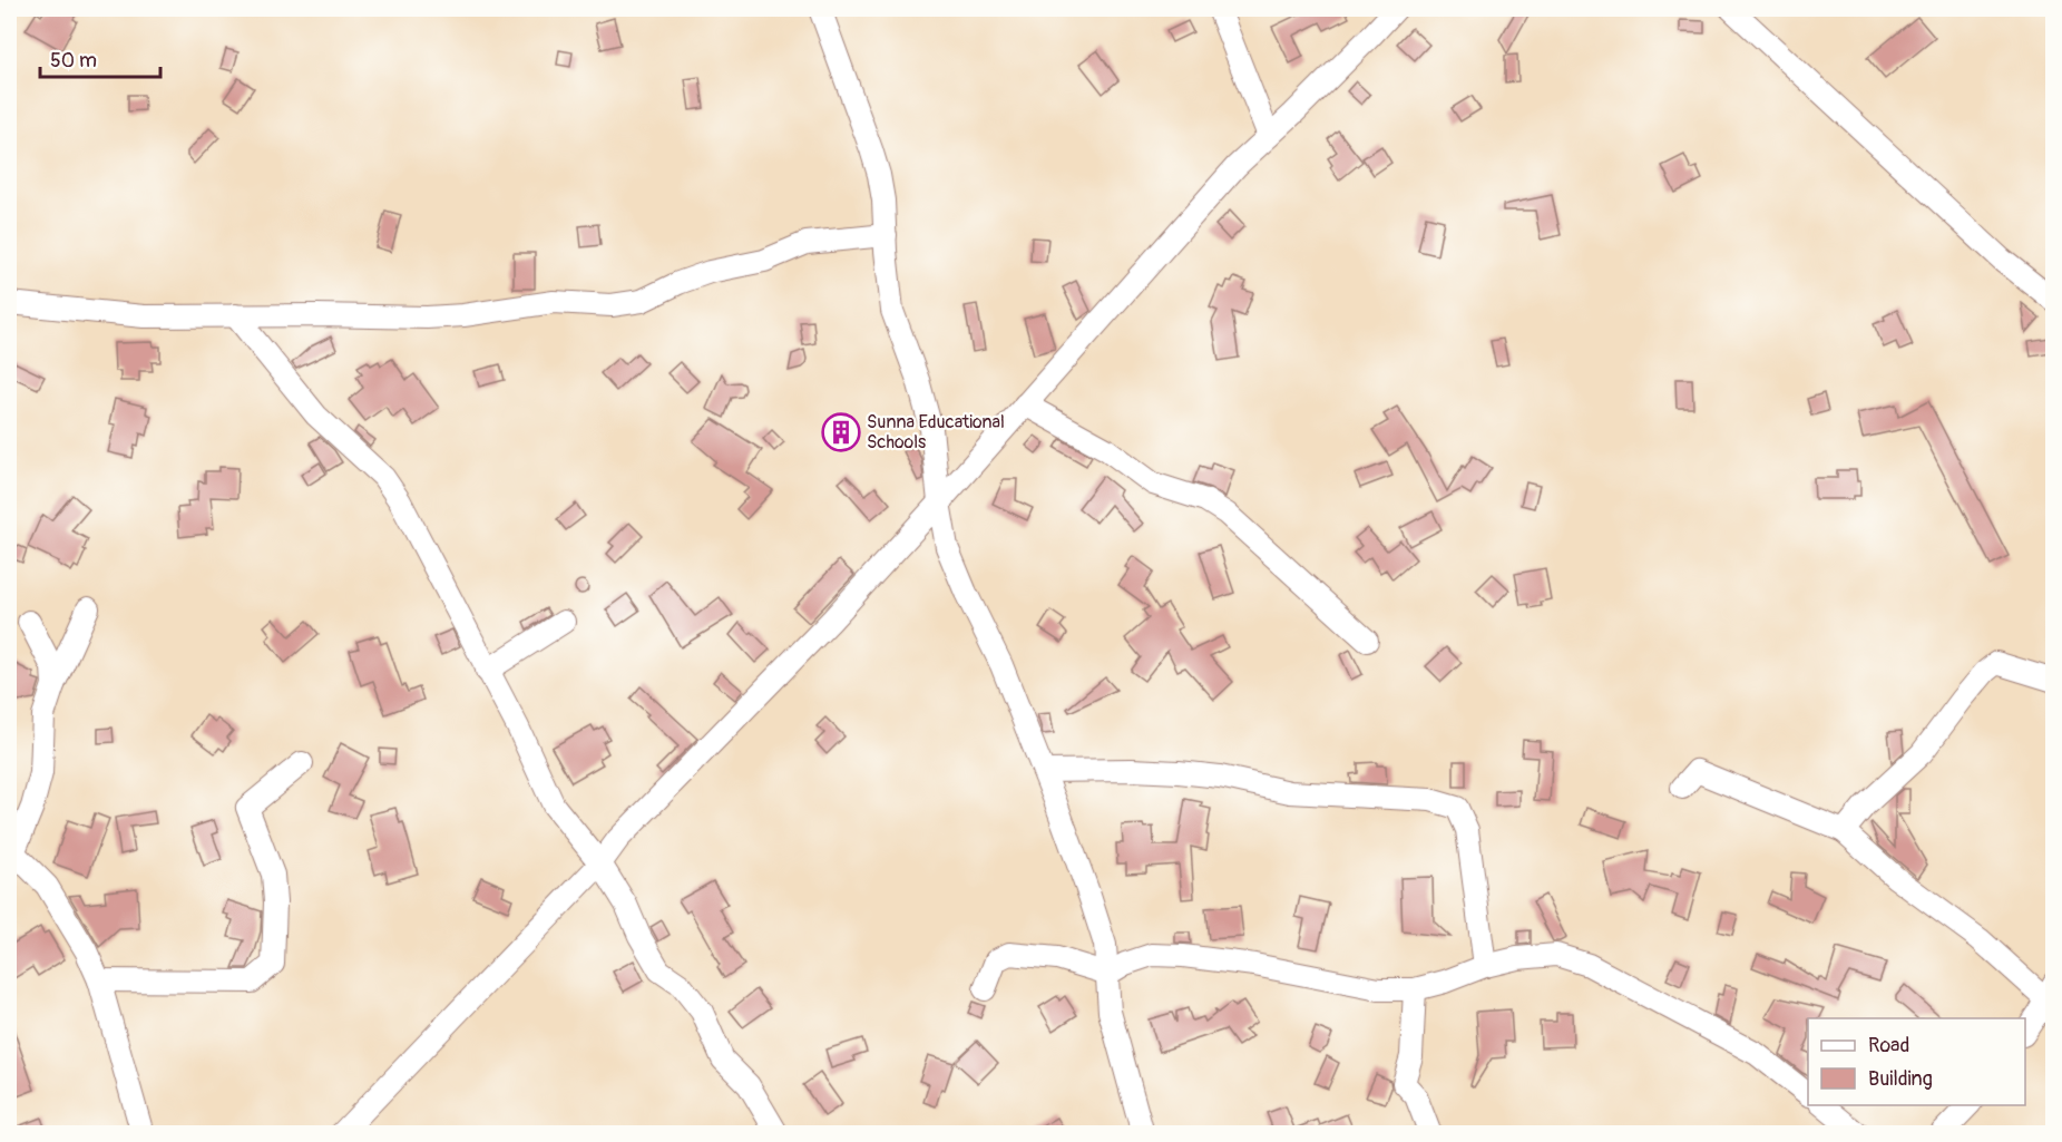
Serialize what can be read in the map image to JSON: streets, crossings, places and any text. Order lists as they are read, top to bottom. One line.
{"places":{"building":["Sunna Educational Schools"]},"legend":["Road","Building"],"scale_bar":"50 m"}
